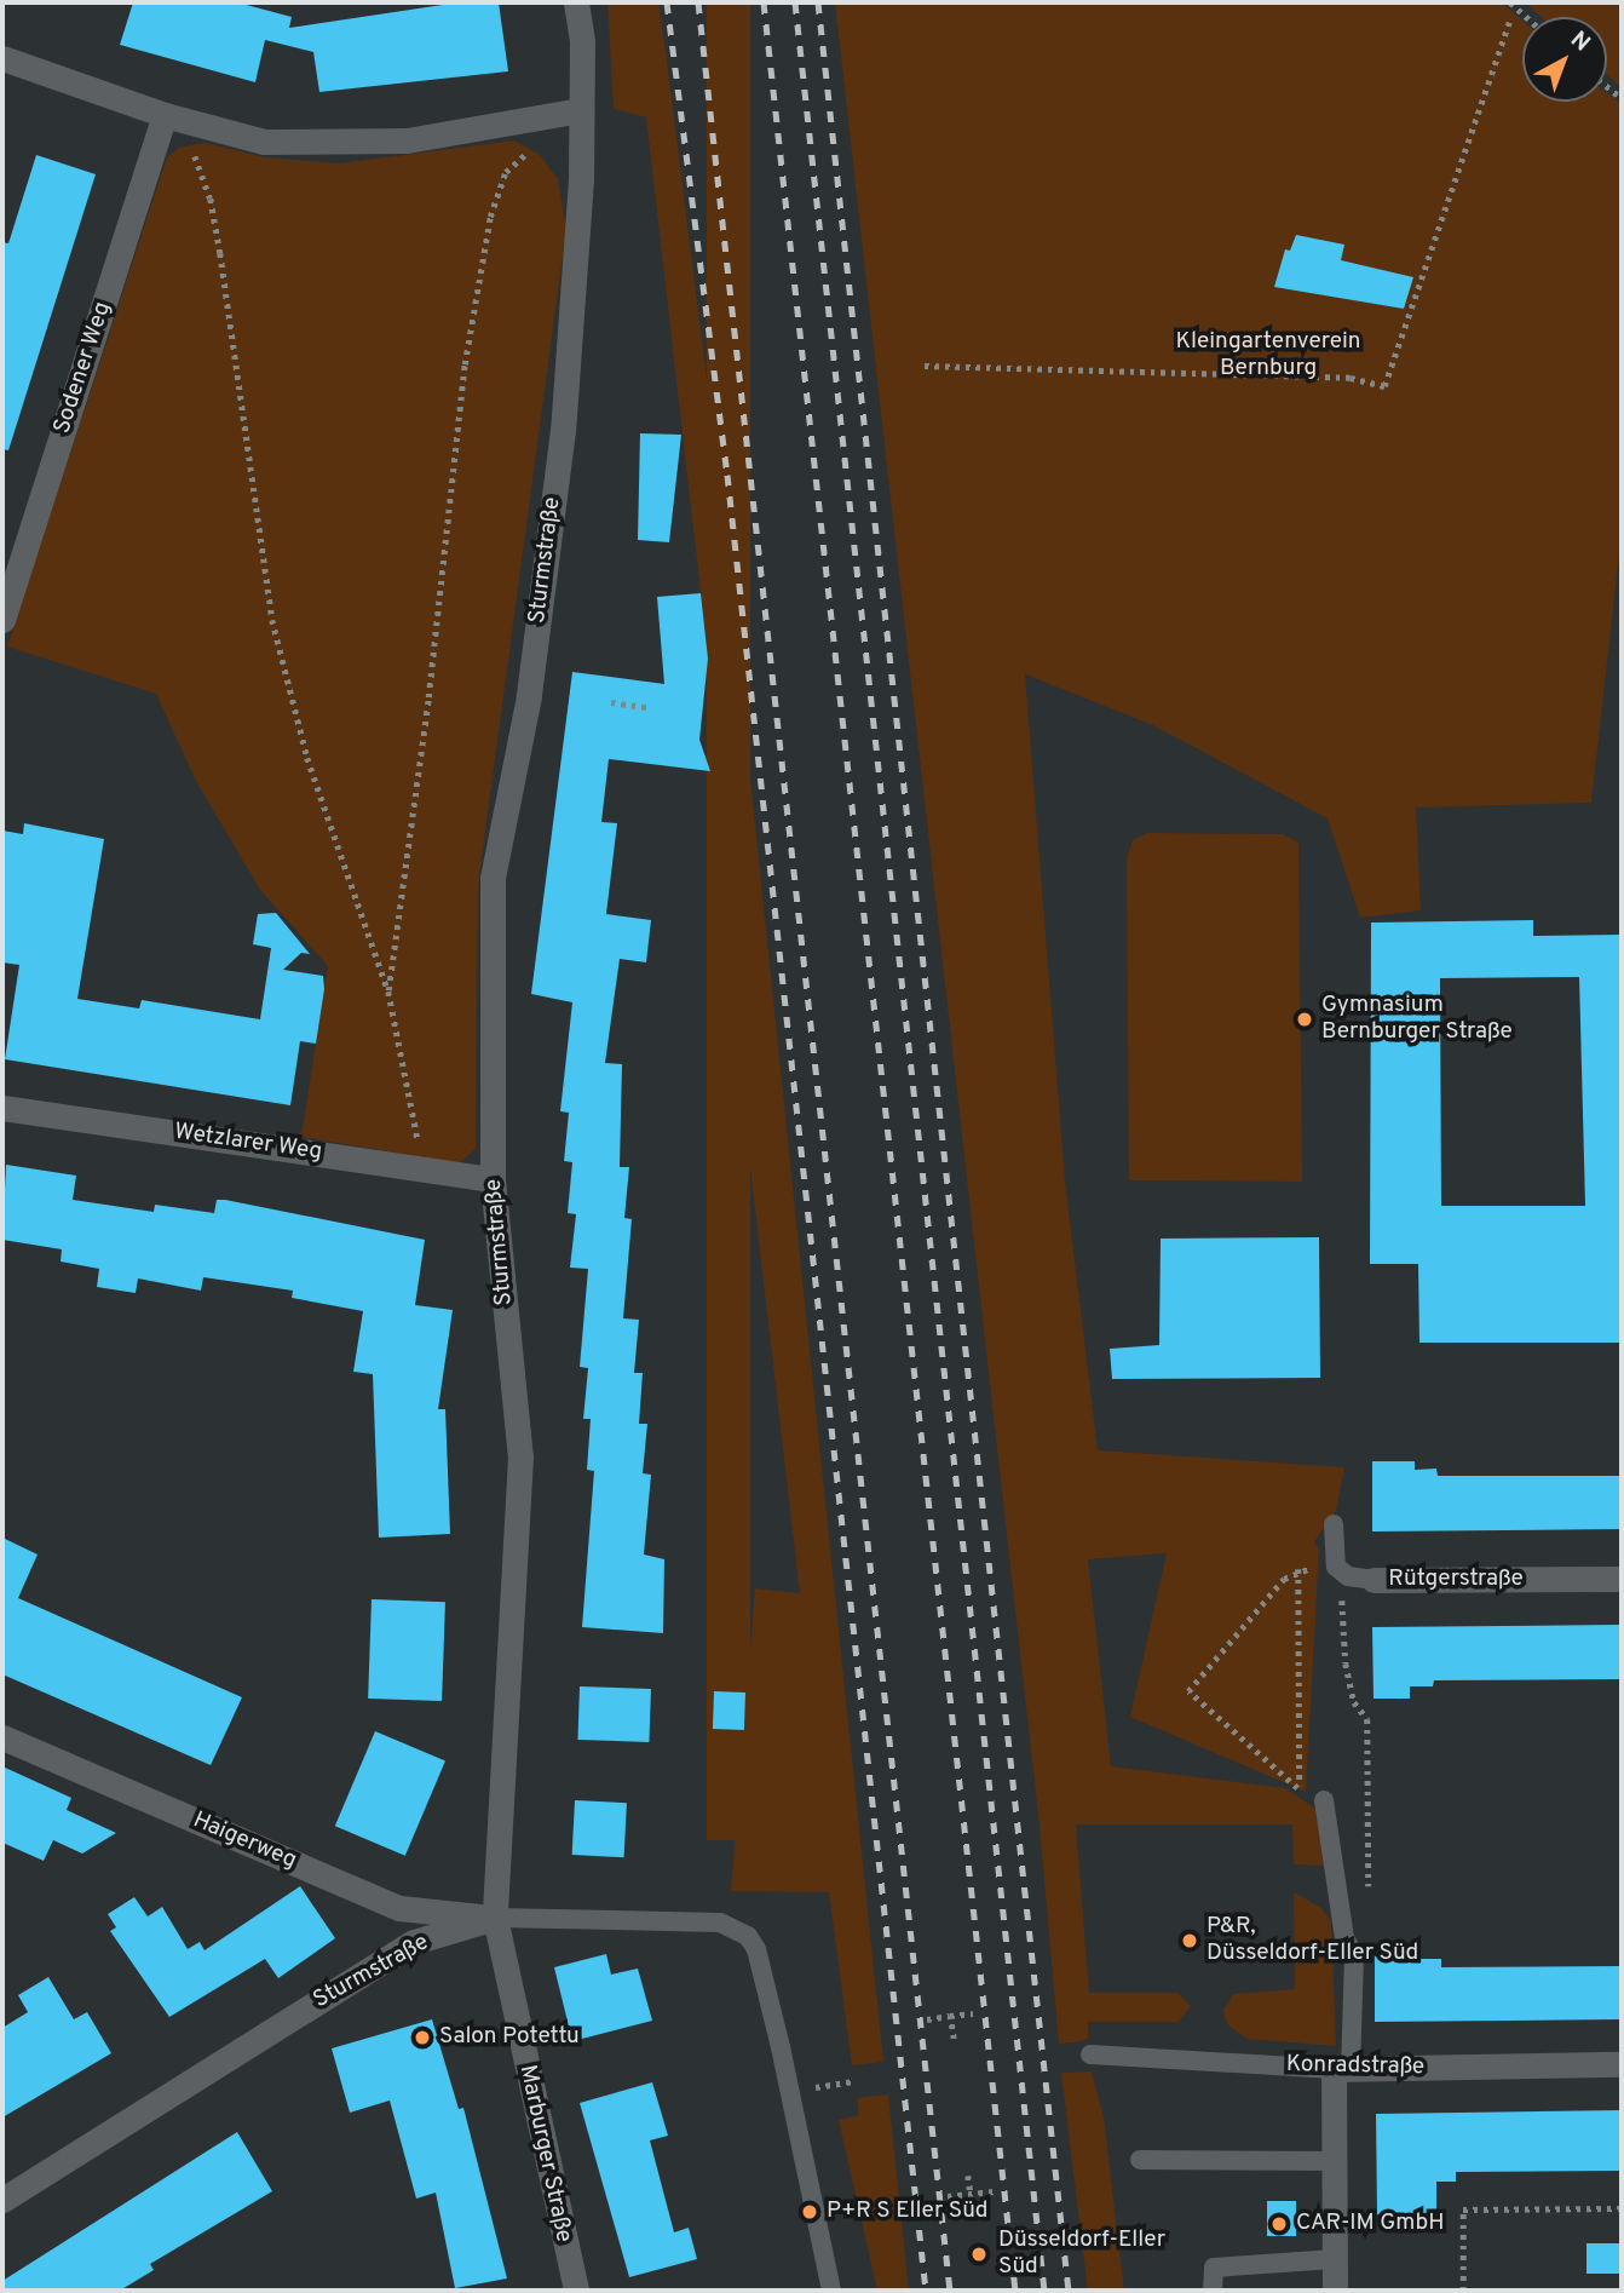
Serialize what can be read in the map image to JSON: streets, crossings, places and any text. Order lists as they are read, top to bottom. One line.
{"streets":{"street":["Sodener Weg","Sturmstraße","Wetzlarer Weg","Rütgerstraße","Haigerweg","Konradstraße","Marburger Straße"]},"crossings":[["Sturmstraße","Wetzlarer Weg"],["Sturmstraße","Haigerweg"],["Sturmstraße","Marburger Straße"],["Haigerweg","Marburger Straße"]],"parks":["Kleingartenverein Bernburg"],"places":["Gymnasium Bernburger Straße","P&R, Düsseldorf-Eller Süd","Salon Potettu","P+R S Eller Süd","CAR-IM GmbH","Düsseldorf-Eller Süd"],"north":"top right"}
